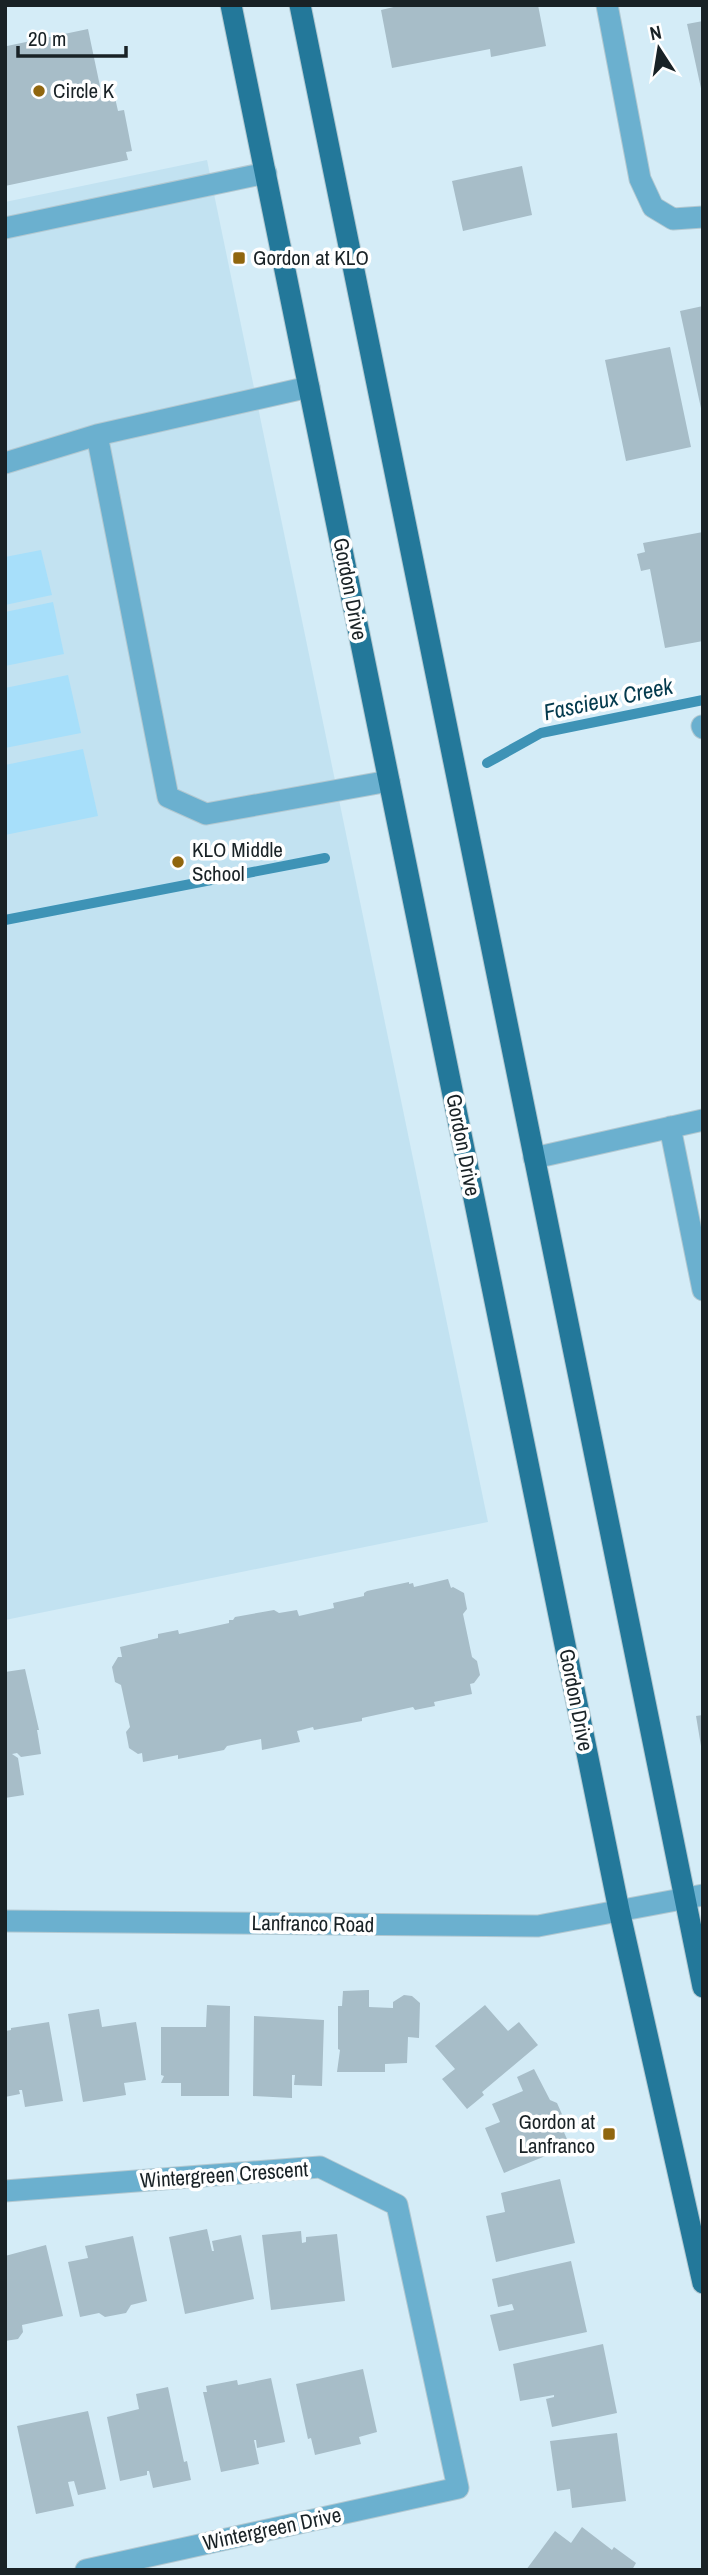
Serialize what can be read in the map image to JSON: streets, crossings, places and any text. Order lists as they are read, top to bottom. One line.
{"streets":{"main road":["Gordon Drive"],"street":["Lanfranco Road","Wintergreen Crescent","Wintergreen Drive"]},"crossings":[["Gordon Drive","Lanfranco Road"],["Wintergreen Crescent","Wintergreen Drive"]],"water":["Fascieux Creek"],"places":{"other":["Circle K","KLO Middle School"],"transit":["Gordon at KLO","Gordon at Lanfranco"]},"scale_bar":"20 m","north":"top"}
